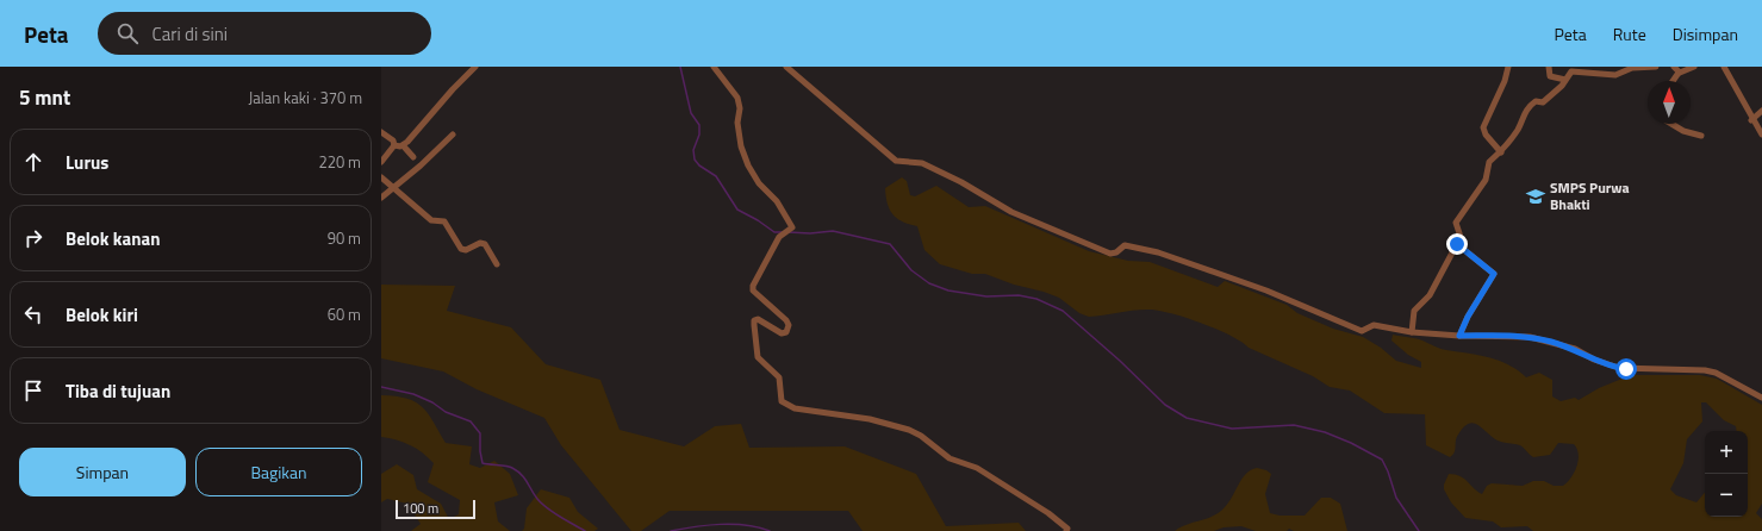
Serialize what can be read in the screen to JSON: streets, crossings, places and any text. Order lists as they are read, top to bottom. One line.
{"places":{"school or university":["SMPS Purwa Bhakti"]},"scale_bar":"100 m","north":"top","page":{"header":"Peta","search":"Cari di sini","nav":["Peta","Rute","Disimpan"],"heading":["5 mnt","Jalan kaki · 370 m"],"list":[["Lurus","220 m"],["Belok kanan","90 m"],["Belok kiri","60 m"],"Tiba di tujuan"],"map_buttons":["+","−"],"buttons":["Simpan","Bagikan"],"scale":"100 m"}}
